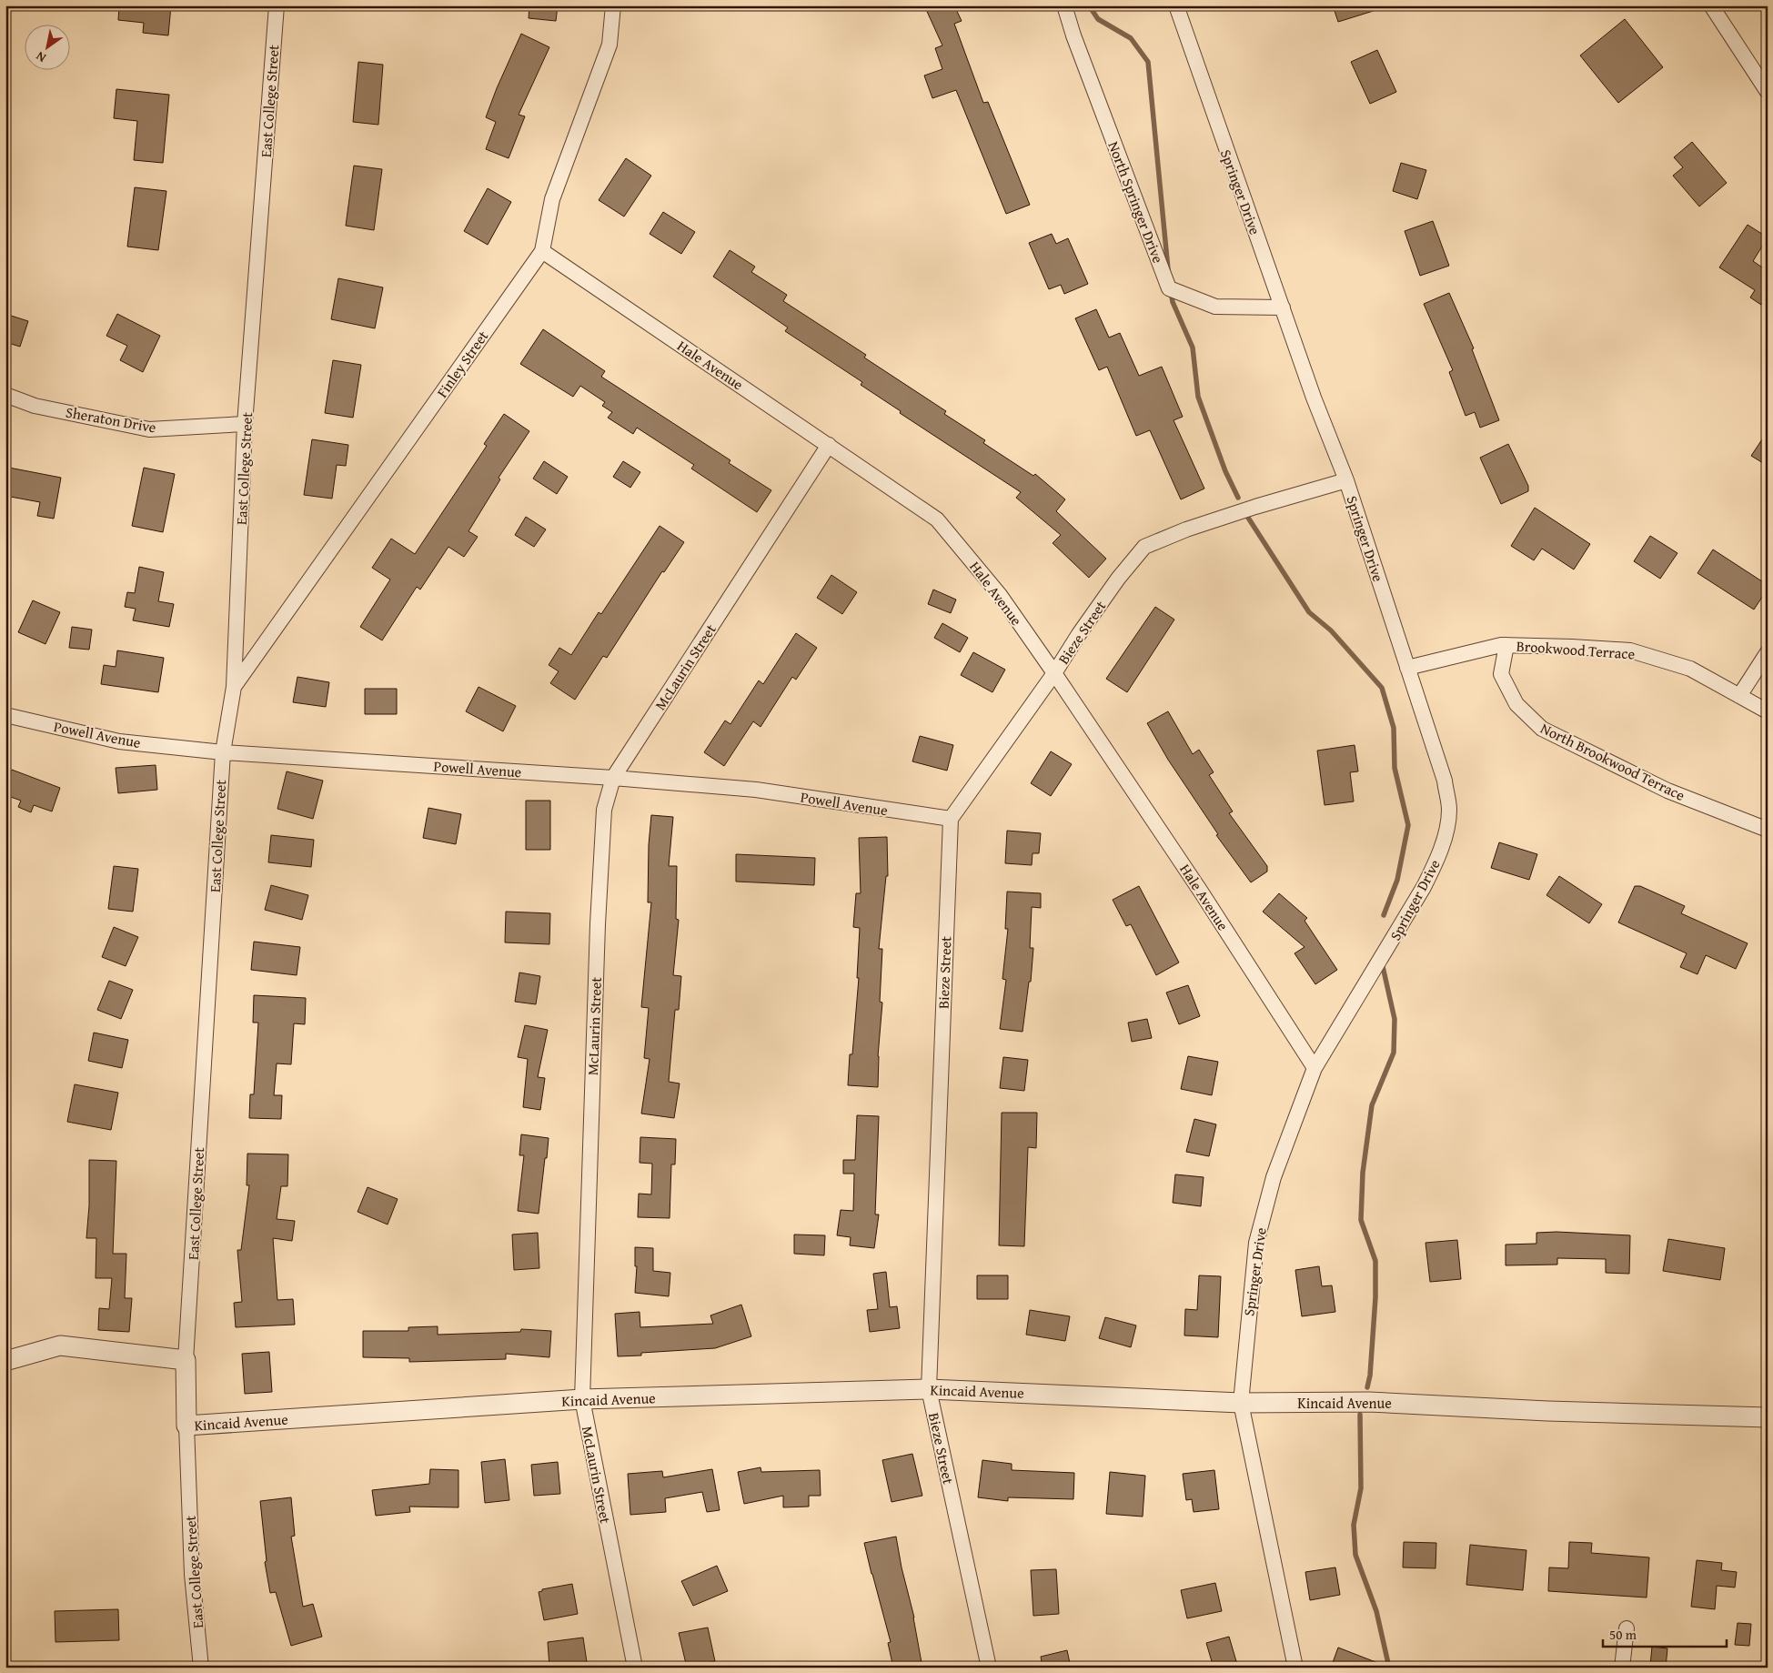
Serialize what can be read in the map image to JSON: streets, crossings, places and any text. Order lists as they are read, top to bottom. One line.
{"streets":{"street":["East College Street","Springer Drive","North Springer Drive","Finley Street","Hale Avenue","Sheraton Drive","Bieze Street","Brookwood Terrace","McLaurin Street","Powell Avenue","North Brookwood Terrace","Kincaid Avenue"]},"crossings":[["East College Street","Finley Street"],["East College Street","Sheraton Drive"],["East College Street","Powell Avenue"],["East College Street","Kincaid Avenue"],["Springer Drive","North Springer Drive"],["Springer Drive","Hale Avenue"],["Springer Drive","Bieze Street"],["Springer Drive","Kincaid Avenue"],["Finley Street","Hale Avenue"],["Hale Avenue","Bieze Street"],["Hale Avenue","McLaurin Street"],["Bieze Street","Powell Avenue"],["Bieze Street","Kincaid Avenue"],["Brookwood Terrace","North Brookwood Terrace"],["McLaurin Street","Powell Avenue"],["McLaurin Street","Kincaid Avenue"]],"scale_bar":"50 m","north":"bottom left"}
